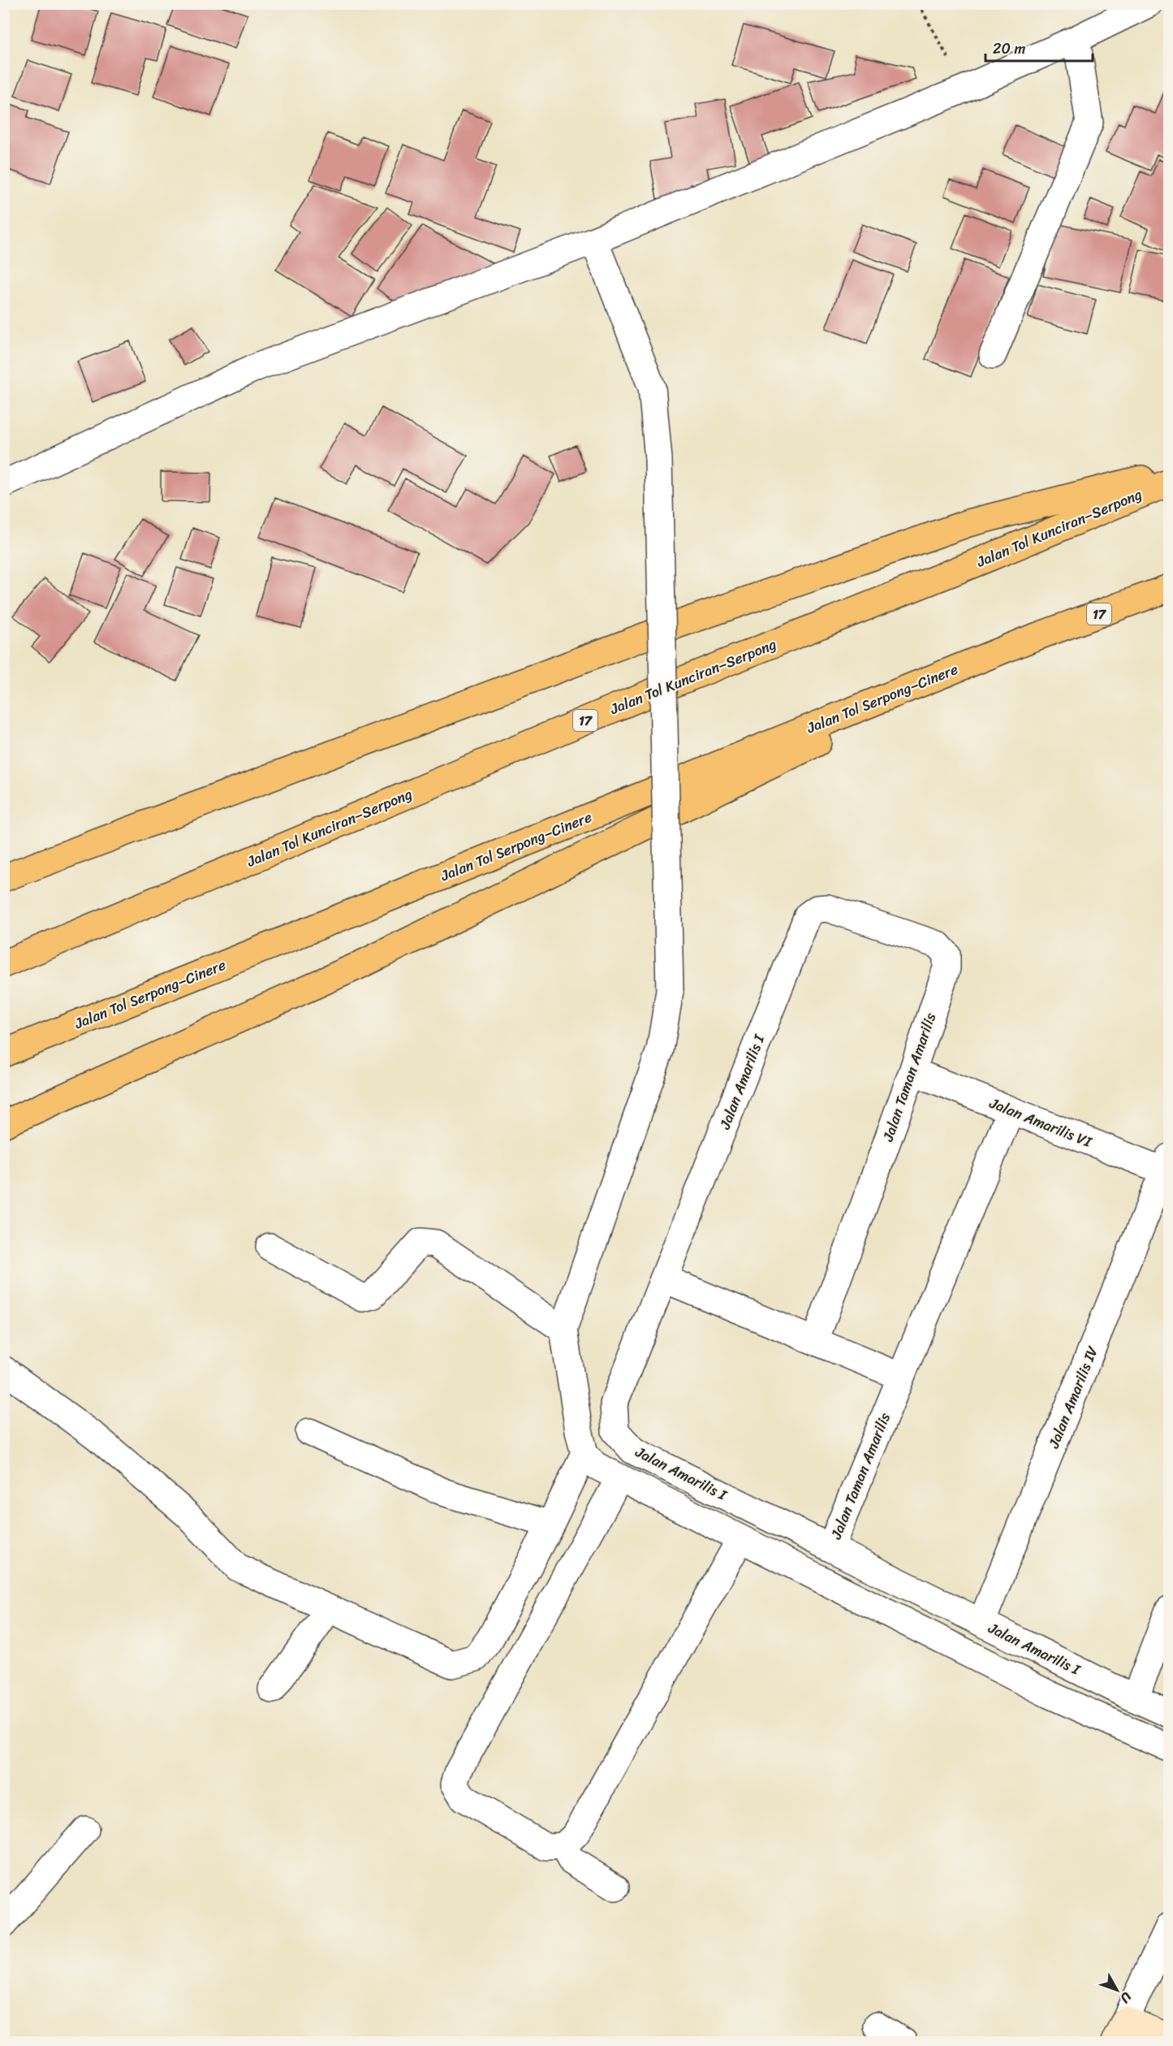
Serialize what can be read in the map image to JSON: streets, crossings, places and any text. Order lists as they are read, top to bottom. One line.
{"streets":{"highway":["Jalan Tol Kunciran–Serpong","17","Jalan Tol Serpong–Cinere"],"street":["Jalan Taman Amarilis","Jalan Amarilis I","Jalan Amarilis VI","Jalan Amarilis IV"]},"crossings":[["17","Jalan Tol Serpong–Cinere"],["Jalan Taman Amarilis","Jalan Amarilis I"],["Jalan Taman Amarilis","Jalan Amarilis VI"],["Jalan Amarilis I","Jalan Amarilis IV"],["Jalan Amarilis VI","Jalan Amarilis IV"]],"scale_bar":"20 m","north":"bottom right"}
